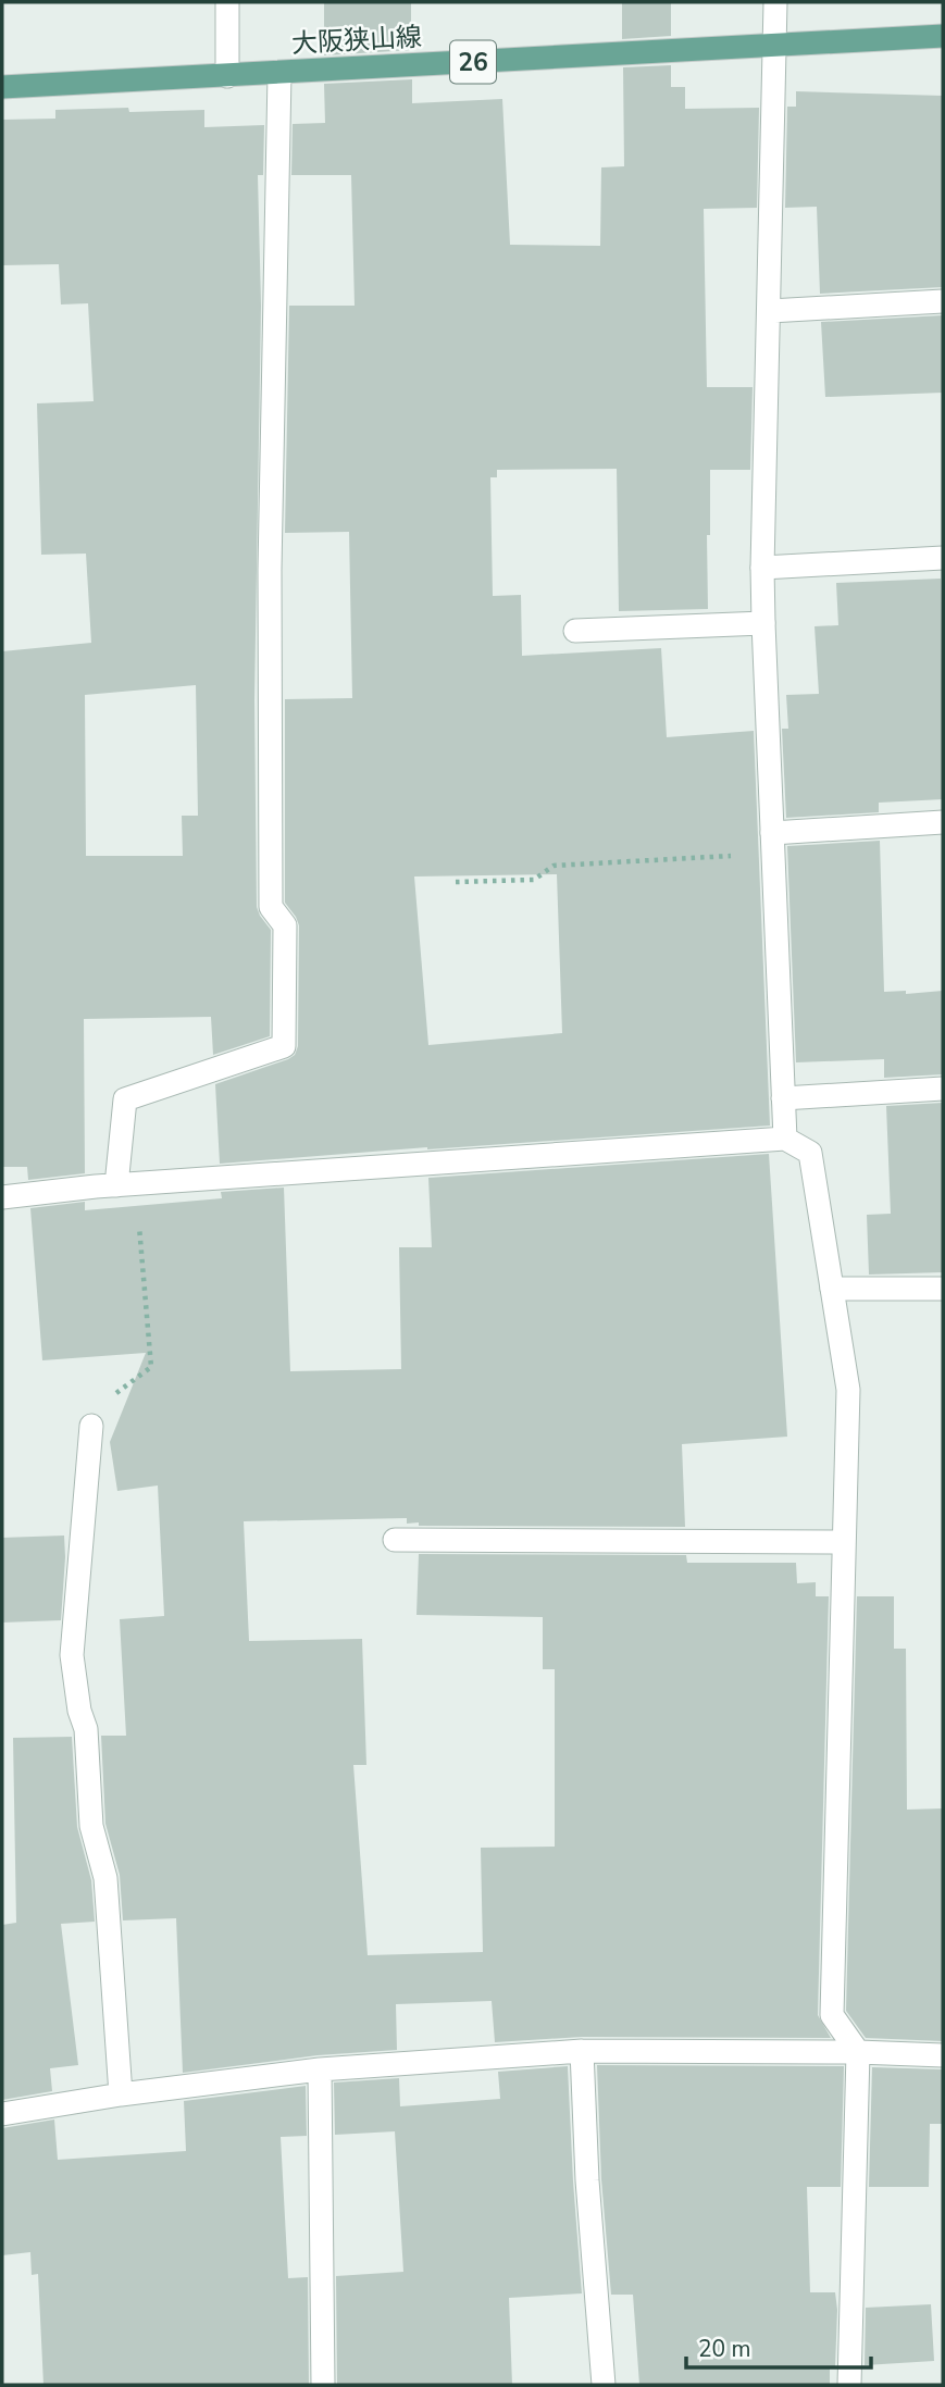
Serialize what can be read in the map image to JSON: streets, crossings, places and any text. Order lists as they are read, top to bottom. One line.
{"streets":{"main road":["大阪狭山線","26"]},"scale_bar":"20 m"}
